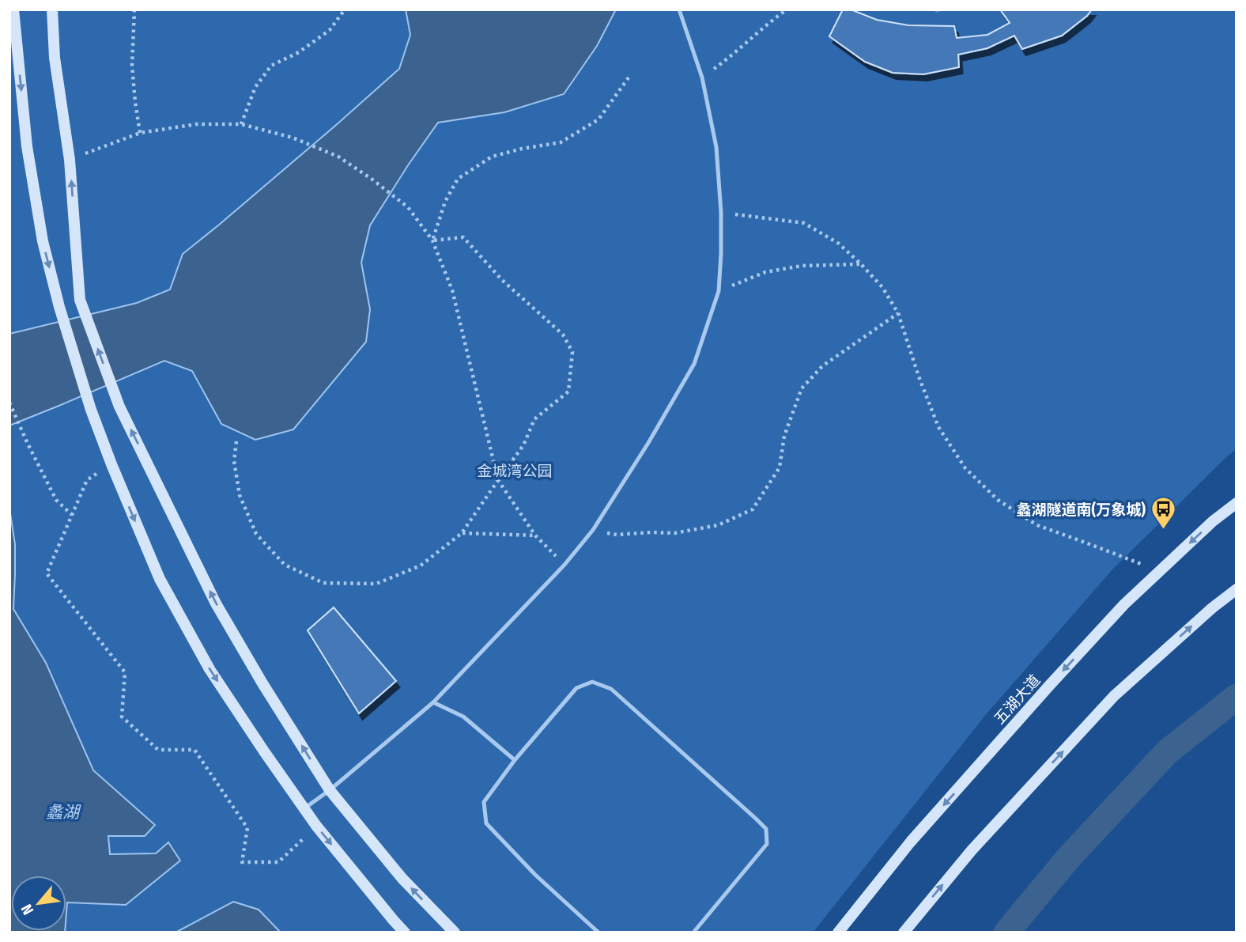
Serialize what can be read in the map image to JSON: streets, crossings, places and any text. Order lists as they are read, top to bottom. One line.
{"streets":{"main road":["五湖大道"]},"water":["蠡湖"],"parks":["金城湾公园"],"places":{"bus stop":["蠡湖隧道南(万象城)"]},"north":"bottom left"}
